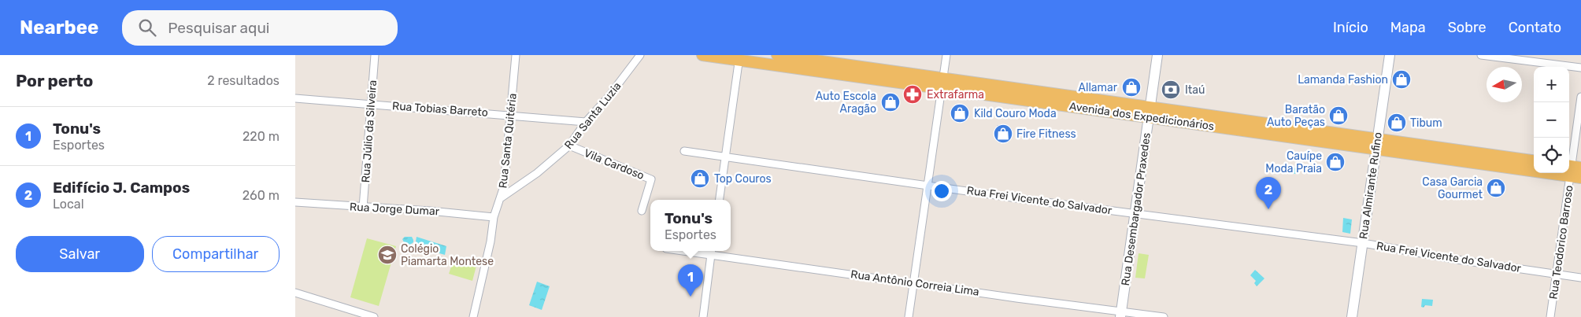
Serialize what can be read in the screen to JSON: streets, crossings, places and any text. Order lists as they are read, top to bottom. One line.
{"streets":{"main road":["Avenida dos Expedicionários"],"street":["Rua Tobias Barreto","Rua Santa Luzia","Rua Júlio da Silveira","Rua Santa Quitéria","Vila Cardoso","Rua Almirante Rufino","Rua Frei Vicente do Salvador","Rua Jorge Dumar","Rua Desembargador Praxedes","Rua Teodorico Barroso","Rua Antônio Correia Lima"]},"crossings":[["Rua Tobias Barreto","Rua Santa Luzia"],["Rua Tobias Barreto","Rua Júlio da Silveira"],["Rua Tobias Barreto","Rua Santa Quitéria"],["Rua Santa Luzia","Rua Santa Quitéria"],["Rua Santa Luzia","Vila Cardoso"],["Avenida dos Expedicionários","Rua Almirante Rufino"],["Avenida dos Expedicionários","Rua Desembargador Praxedes"],["Avenida dos Expedicionários","Rua Teodorico Barroso"],["Rua Júlio da Silveira","Rua Jorge Dumar"],["Rua Santa Quitéria","Rua Jorge Dumar"],["Rua Almirante Rufino","Rua Frei Vicente do Salvador"],["Rua Frei Vicente do Salvador","Rua Desembargador Praxedes"],["Rua Frei Vicente do Salvador","Rua Teodorico Barroso"],["Rua Desembargador Praxedes","Rua Antônio Correia Lima"]],"places":{"shop":["Lamanda Fashion","Allamar","Auto Escola Aragão","Kild Couro Moda","Baratão Auto Peças","Tibum","Fire Fitness","Cauípe Moda Praia","Top Couros","Casa Garcia Gourmet"],"bank":["Itaú"],"pharmacy":["Extrafarma"],"school or university":["Colégio Piamarta Montese"]},"north":"left","page":{"header":"Nearbee","search":"Pesquisar aqui","nav":["Início","Mapa","Sobre","Contato"],"heading":["Por perto","2 resultados"],"map_buttons":["+","−"],"list":[{"mark":"1","name":"Tonu's","note":"Esportes","value":"220 m"},{"mark":"2","name":"Edifício J. Campos","note":"Local","value":"260 m"}],"pins":["2","1"],"popup":["Tonu's","Esportes"],"buttons":["Salvar","Compartilhar"]}}
